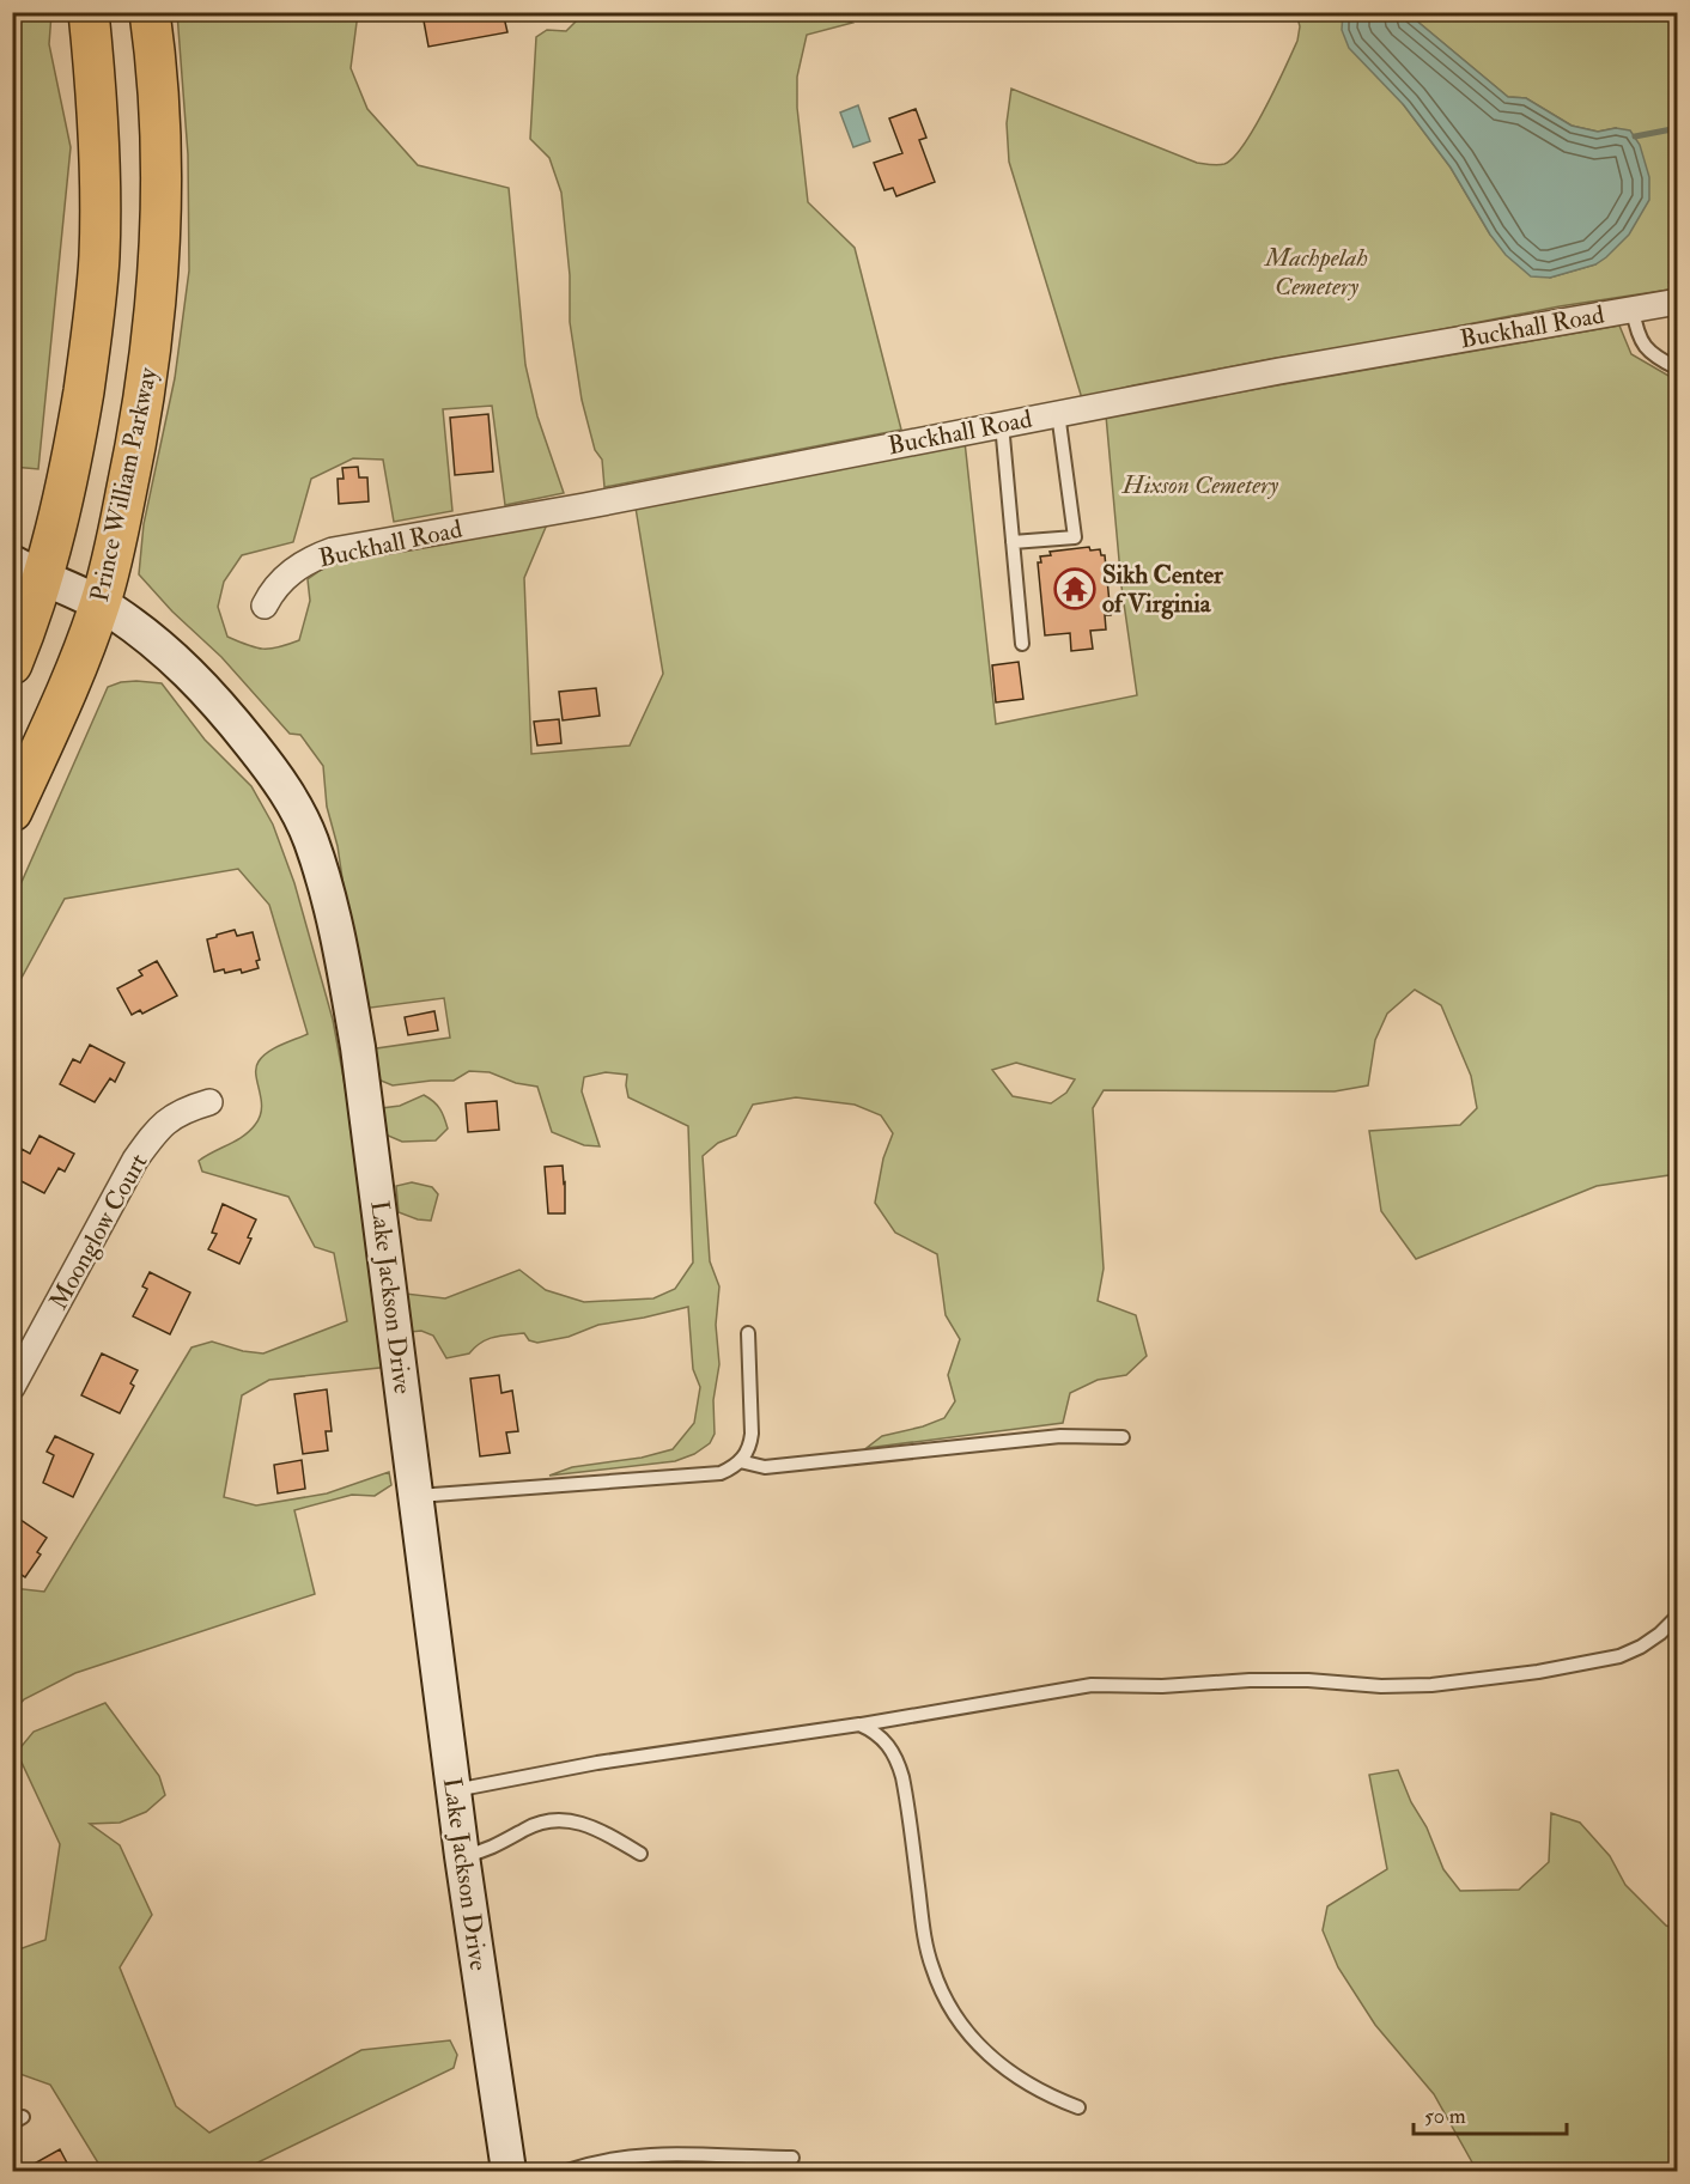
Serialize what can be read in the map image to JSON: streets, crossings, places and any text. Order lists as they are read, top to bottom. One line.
{"streets":{"highway":["Prince William Parkway"],"street":["Buckhall Road","Moonglow Court","Lake Jackson Drive"]},"crossings":[["Prince William Parkway","Lake Jackson Drive"]],"parks":["Machpelah Cemetery","Hixson Cemetery"],"places":{"temple":["Sikh Center of Virginia"]},"scale_bar":"50 m"}
